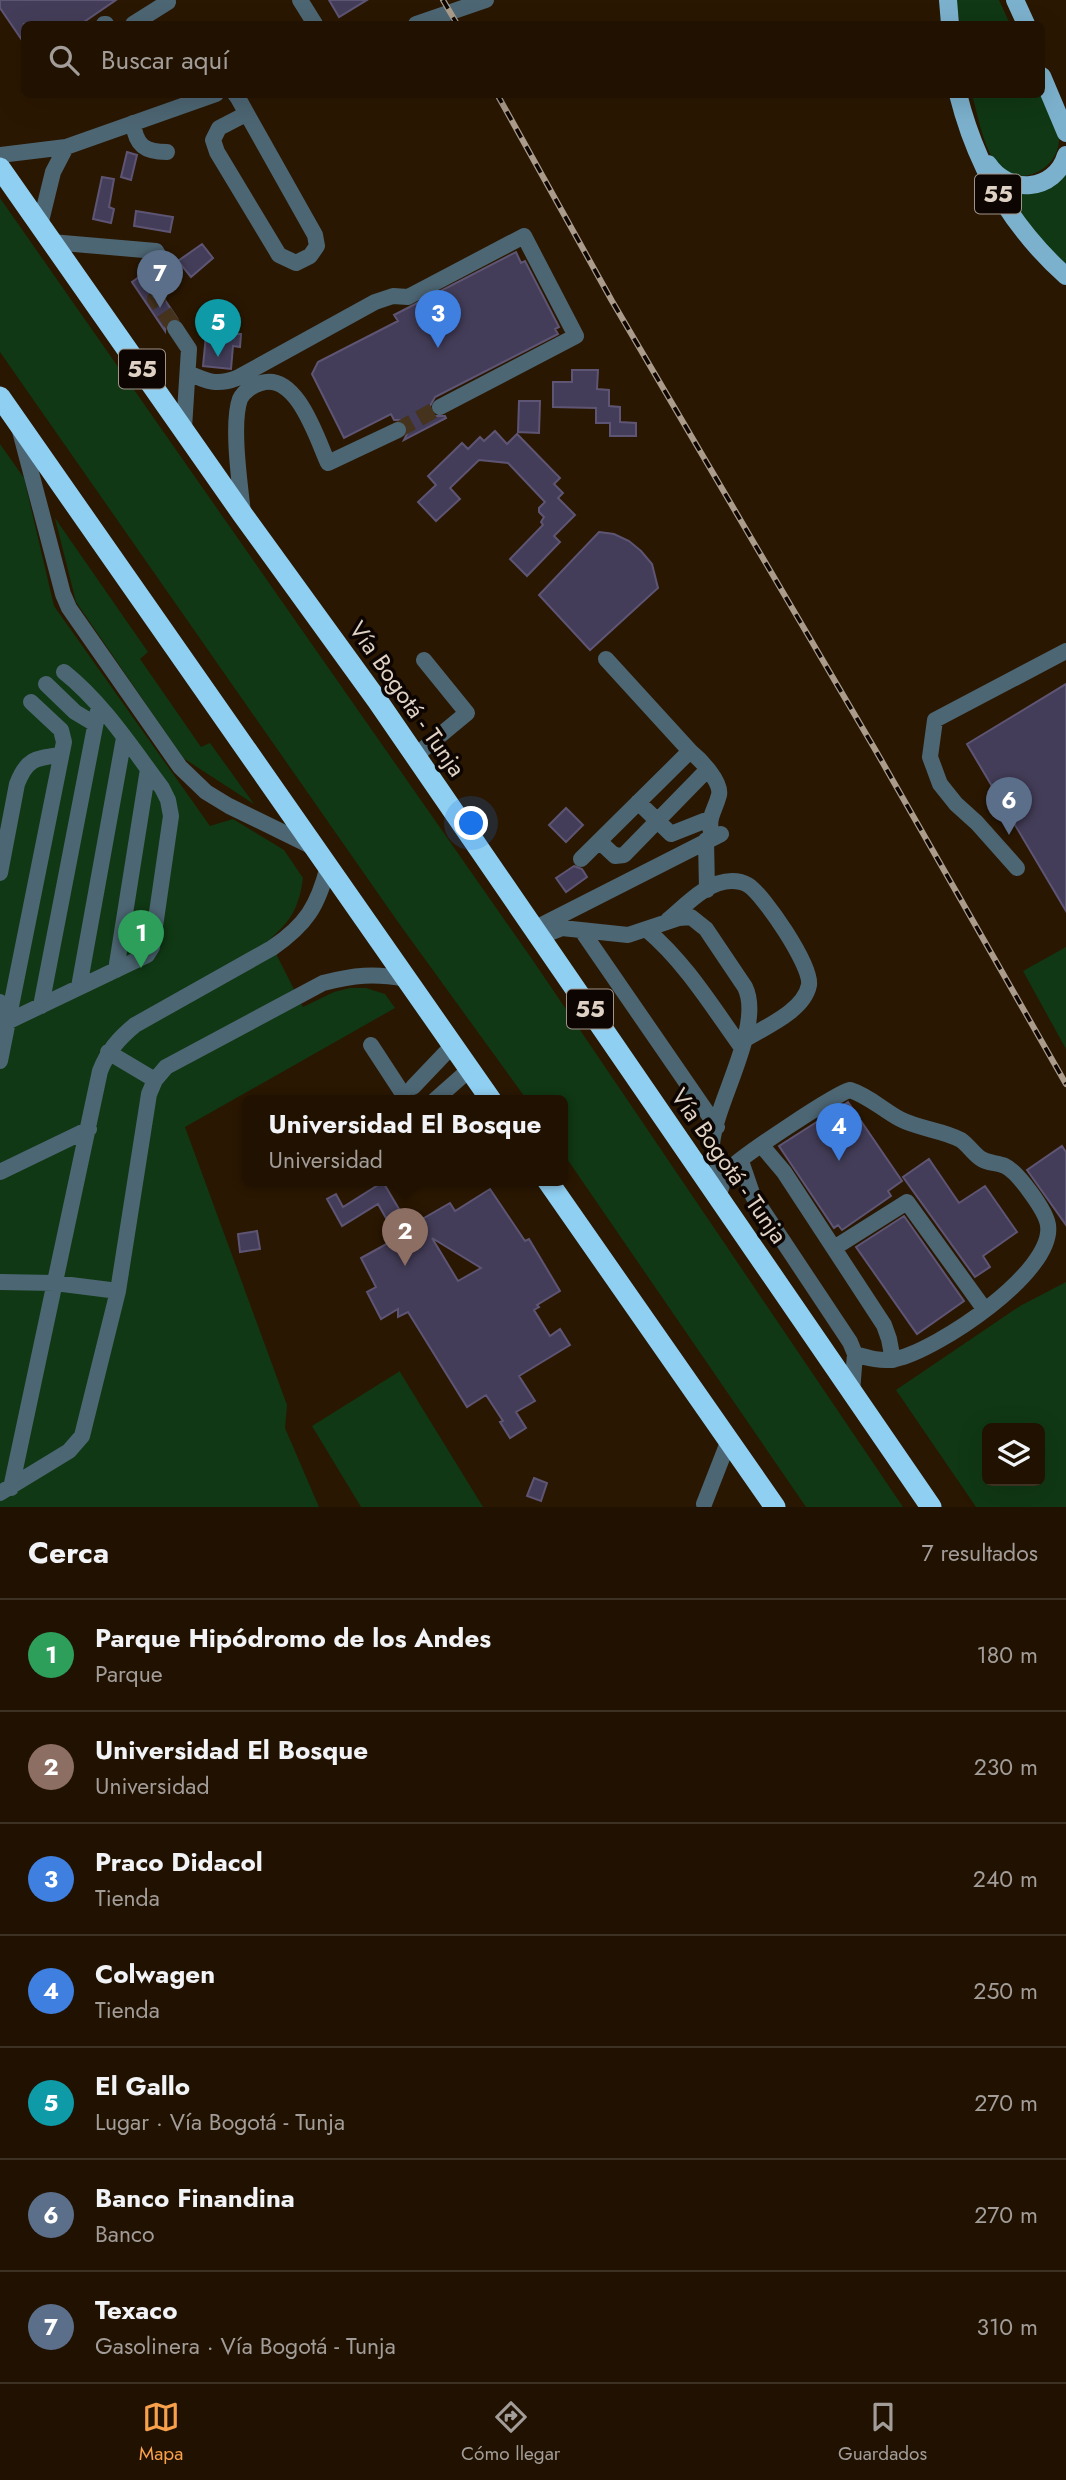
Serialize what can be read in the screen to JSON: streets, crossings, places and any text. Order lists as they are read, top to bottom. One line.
{"streets":{"highway":["55","Vía Bogotá - Tunja"]},"page":{"search":"Buscar aquí","pins":["7","3","5","6","1","4","2"],"popup":["Universidad El Bosque","Universidad"],"heading":["Cerca","7 resultados"],"list":[{"mark":"1","name":"Parque Hipódromo de los Andes","note":"Parque","value":"180 m"},{"mark":"2","name":"Universidad El Bosque","note":"Universidad","value":"230 m"},{"mark":"3","name":"Praco Didacol","note":"Tienda","value":"240 m"},{"mark":"4","name":"Colwagen","note":"Tienda","value":"250 m"},{"mark":"5","name":"El Gallo","note":"Lugar · Vía Bogotá - Tunja","value":"270 m"},{"mark":"6","name":"Banco Finandina","note":"Banco","value":"270 m"},{"mark":"7","name":"Texaco","note":"Gasolinera · Vía Bogotá - Tunja","value":"310 m"}],"nav":["Mapa","Cómo llegar","Guardados"]}}
